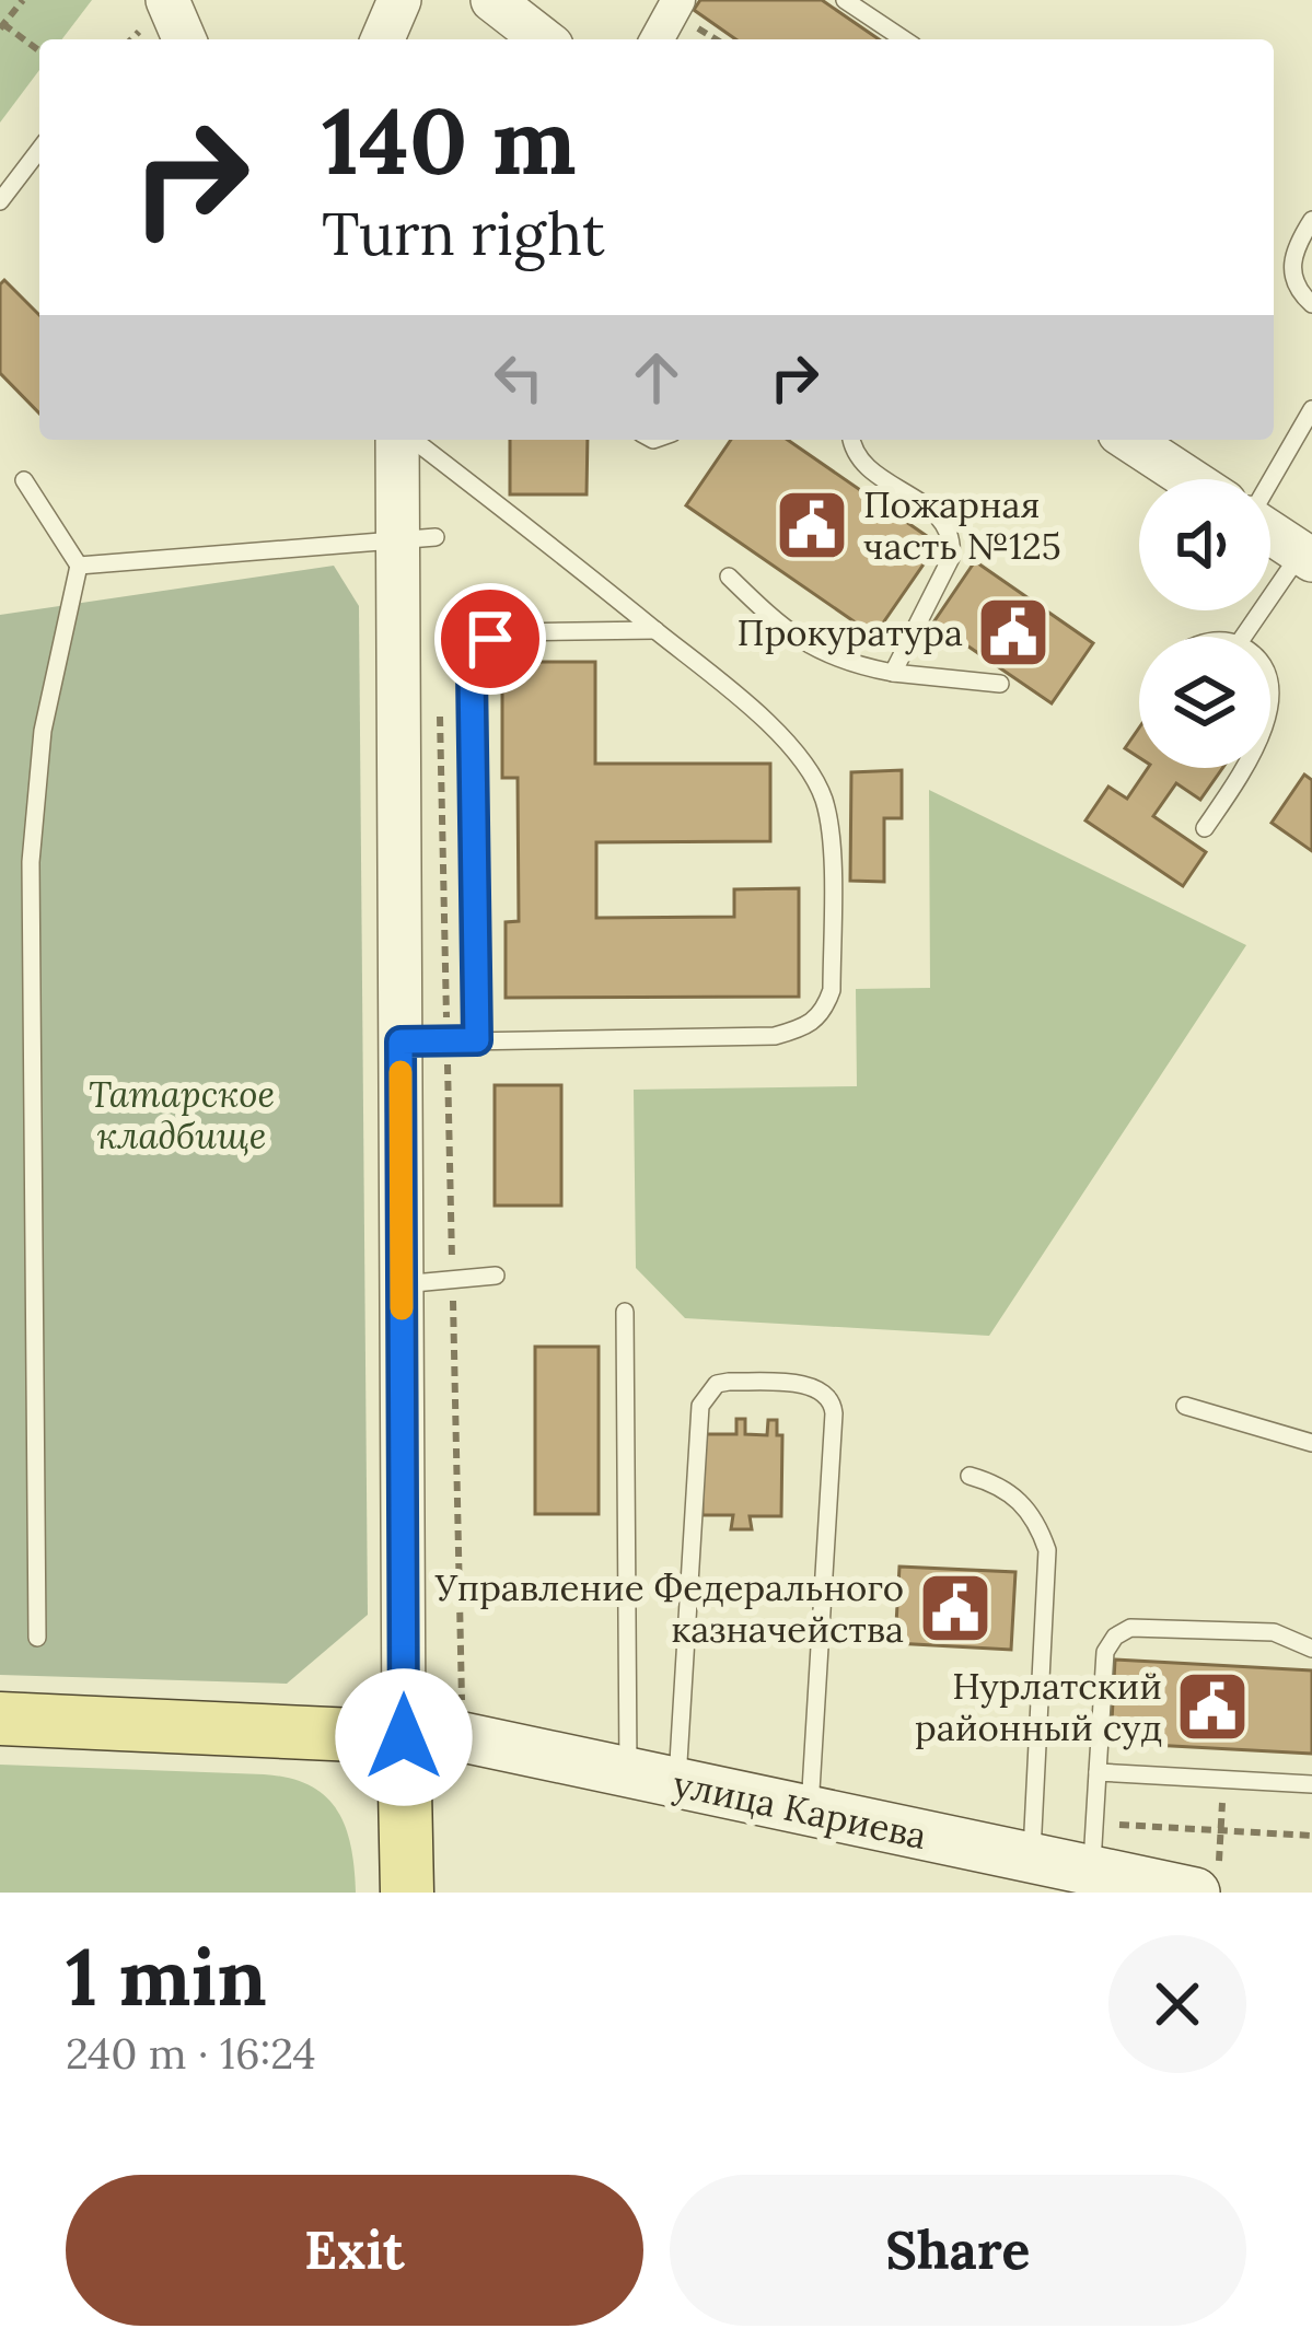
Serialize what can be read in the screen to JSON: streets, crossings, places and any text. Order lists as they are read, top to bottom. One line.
{"streets":{"main road":["улица Кариева"]},"parks":["Татарское кладбище"],"places":{"public building":["Пожарная часть №125","Прокуратура","Управление Федерального казначейства","Нурлатский районный суд"]},"page":{"turn":["140 m","Turn right"],"heading":["1 min","240 m · 16:24"],"buttons":["Exit","Share"]}}
